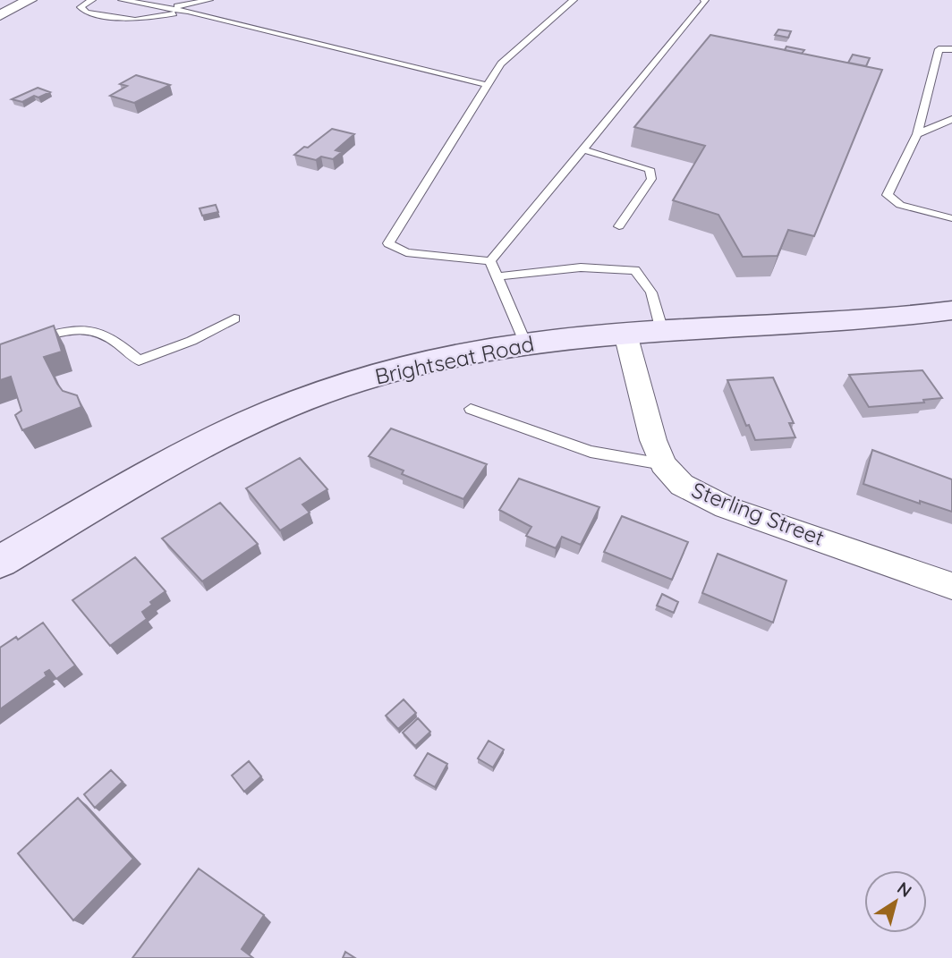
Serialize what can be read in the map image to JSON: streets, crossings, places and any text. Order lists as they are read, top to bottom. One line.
{"streets":{"street":["Brightseat Road","Sterling Street"]},"crossings":[["Brightseat Road","Sterling Street"]],"north":"top right"}
